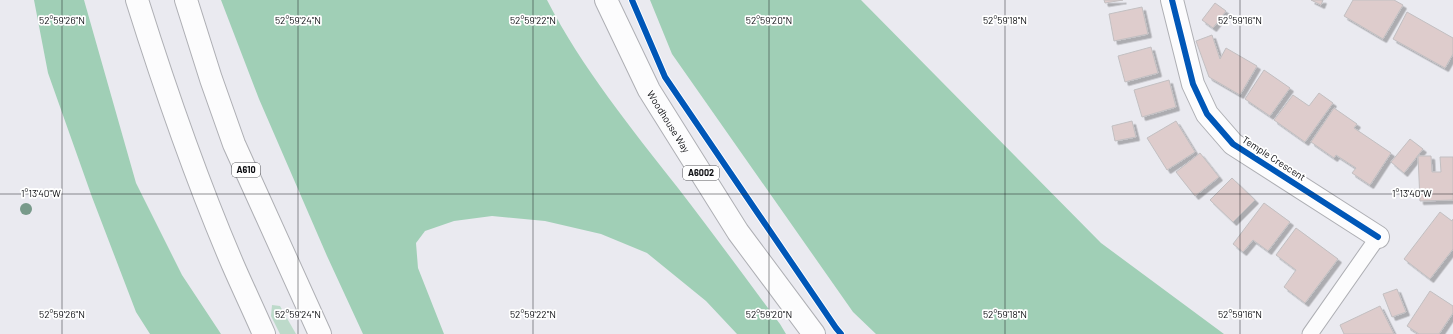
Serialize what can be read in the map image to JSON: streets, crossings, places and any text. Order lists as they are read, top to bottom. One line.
{"streets":{"main road":["Woodhouse Way","Temple Crescent","A610","A6002"]},"coordinates":["52°59'26\"N","52°59'24\"N","52°59'22\"N","52°59'20\"N","52°59'18\"N","52°59'16\"N","1°13'40\"W"]}
